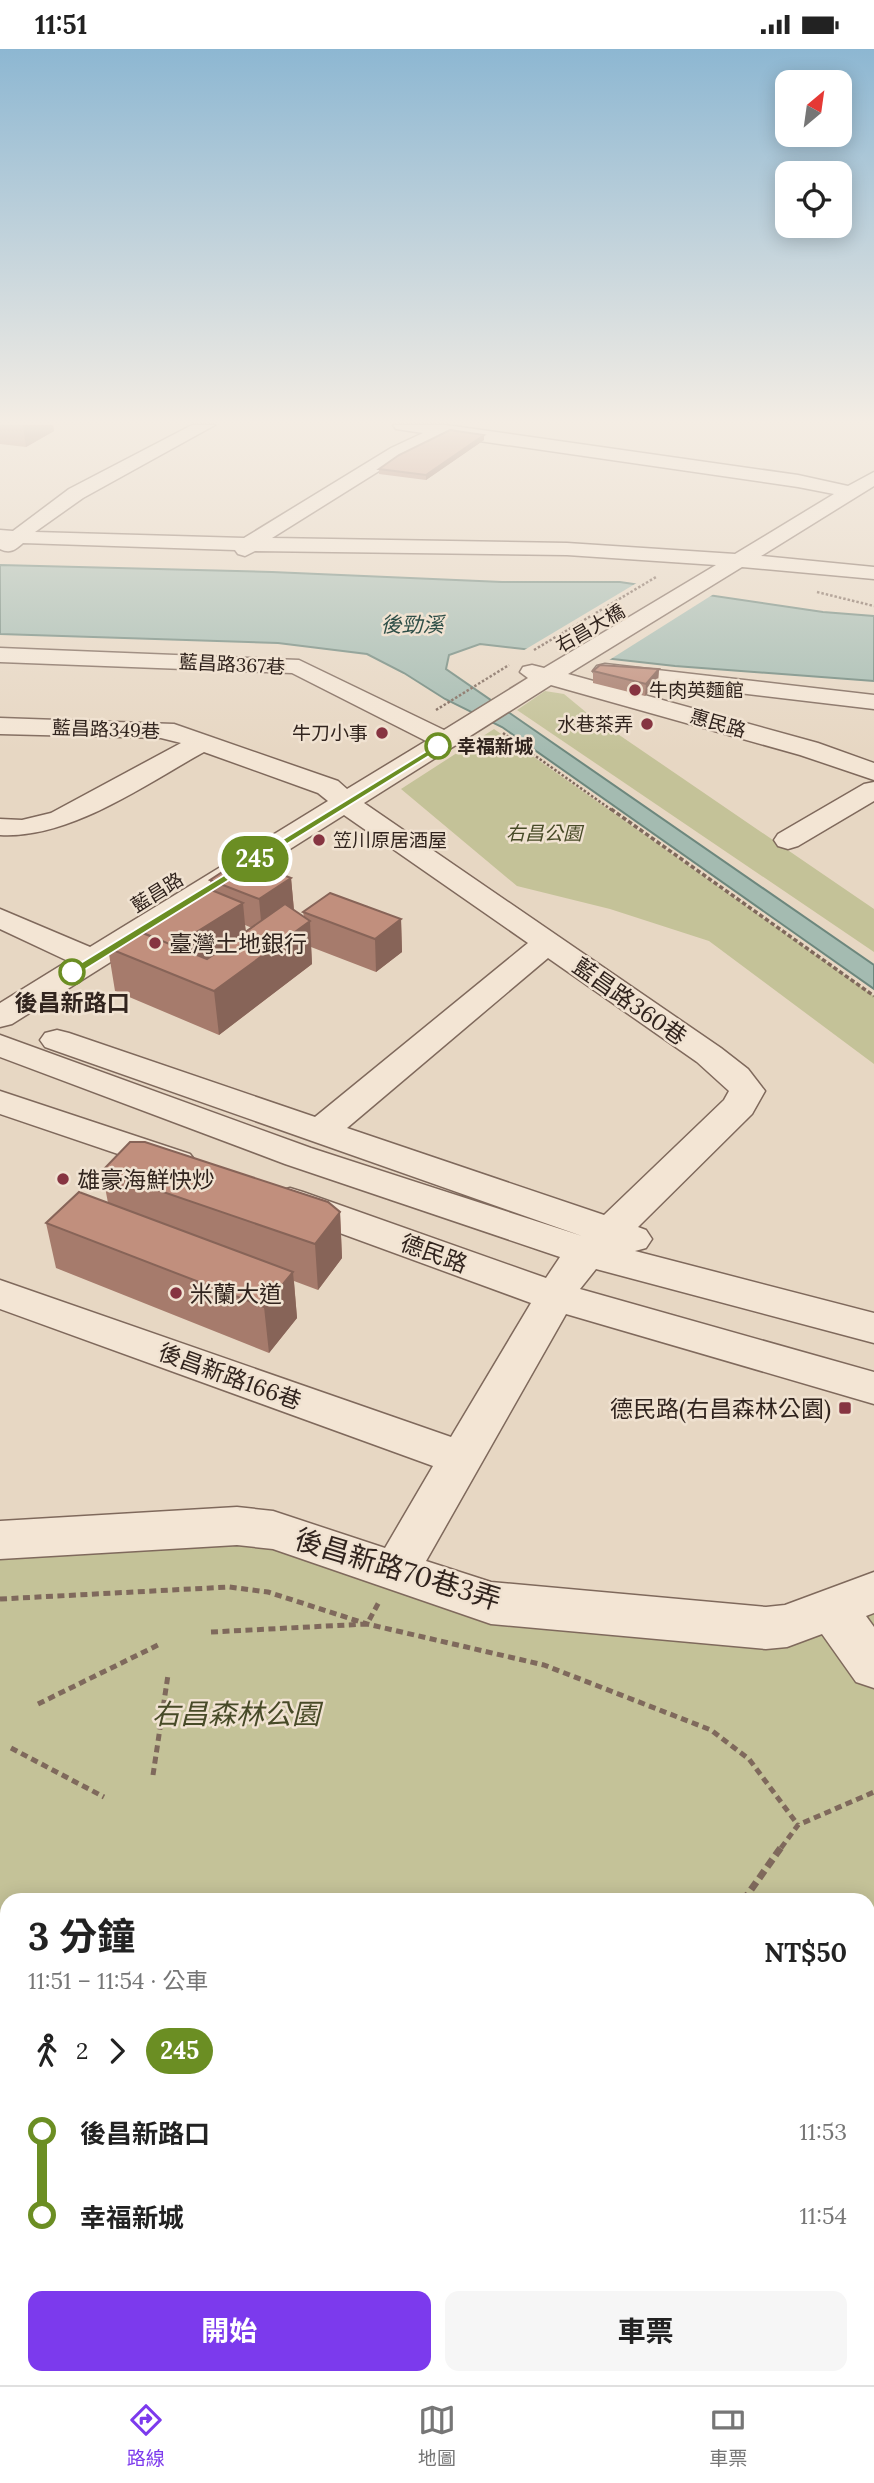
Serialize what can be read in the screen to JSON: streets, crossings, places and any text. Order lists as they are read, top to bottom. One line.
{"streets":{"street":["右昌大橋","藍昌路367巷","惠民路","藍昌路349巷","藍昌路","藍昌路360巷","德民路","後昌新路166巷","後昌新路70巷3弄"]},"crossings":[["右昌大橋","惠民路"],["右昌大橋","藍昌路"],["藍昌路367巷","藍昌路"],["惠民路","藍昌路"],["藍昌路349巷","藍昌路"],["藍昌路349巷","藍昌路360巷"],["藍昌路","藍昌路360巷"],["藍昌路360巷","德民路"]],"water":["後勁溪"],"parks":["右昌公園","右昌森林公園"],"places":{"other":["牛肉英麵館","水巷茶弄","牛刀小事","幸福新城","笠川原居酒屋","臺灣土地銀行","後昌新路口","雄豪海鮮快炒","米蘭大道"],"transit":["德民路(右昌森林公園)"]},"lines":["bus line 245"],"north":"top right","page":{"status":"11:51","on_map":"245","heading":["3 分鐘","11:51 – 11:54 · 公車","NT$50"],"legs":["2","245"],"list":[{"name":"後昌新路口","value":"11:53"},{"name":"幸福新城","value":"11:54"}],"buttons":["開始","車票"],"tabs":["路線","地圖","車票"]}}
